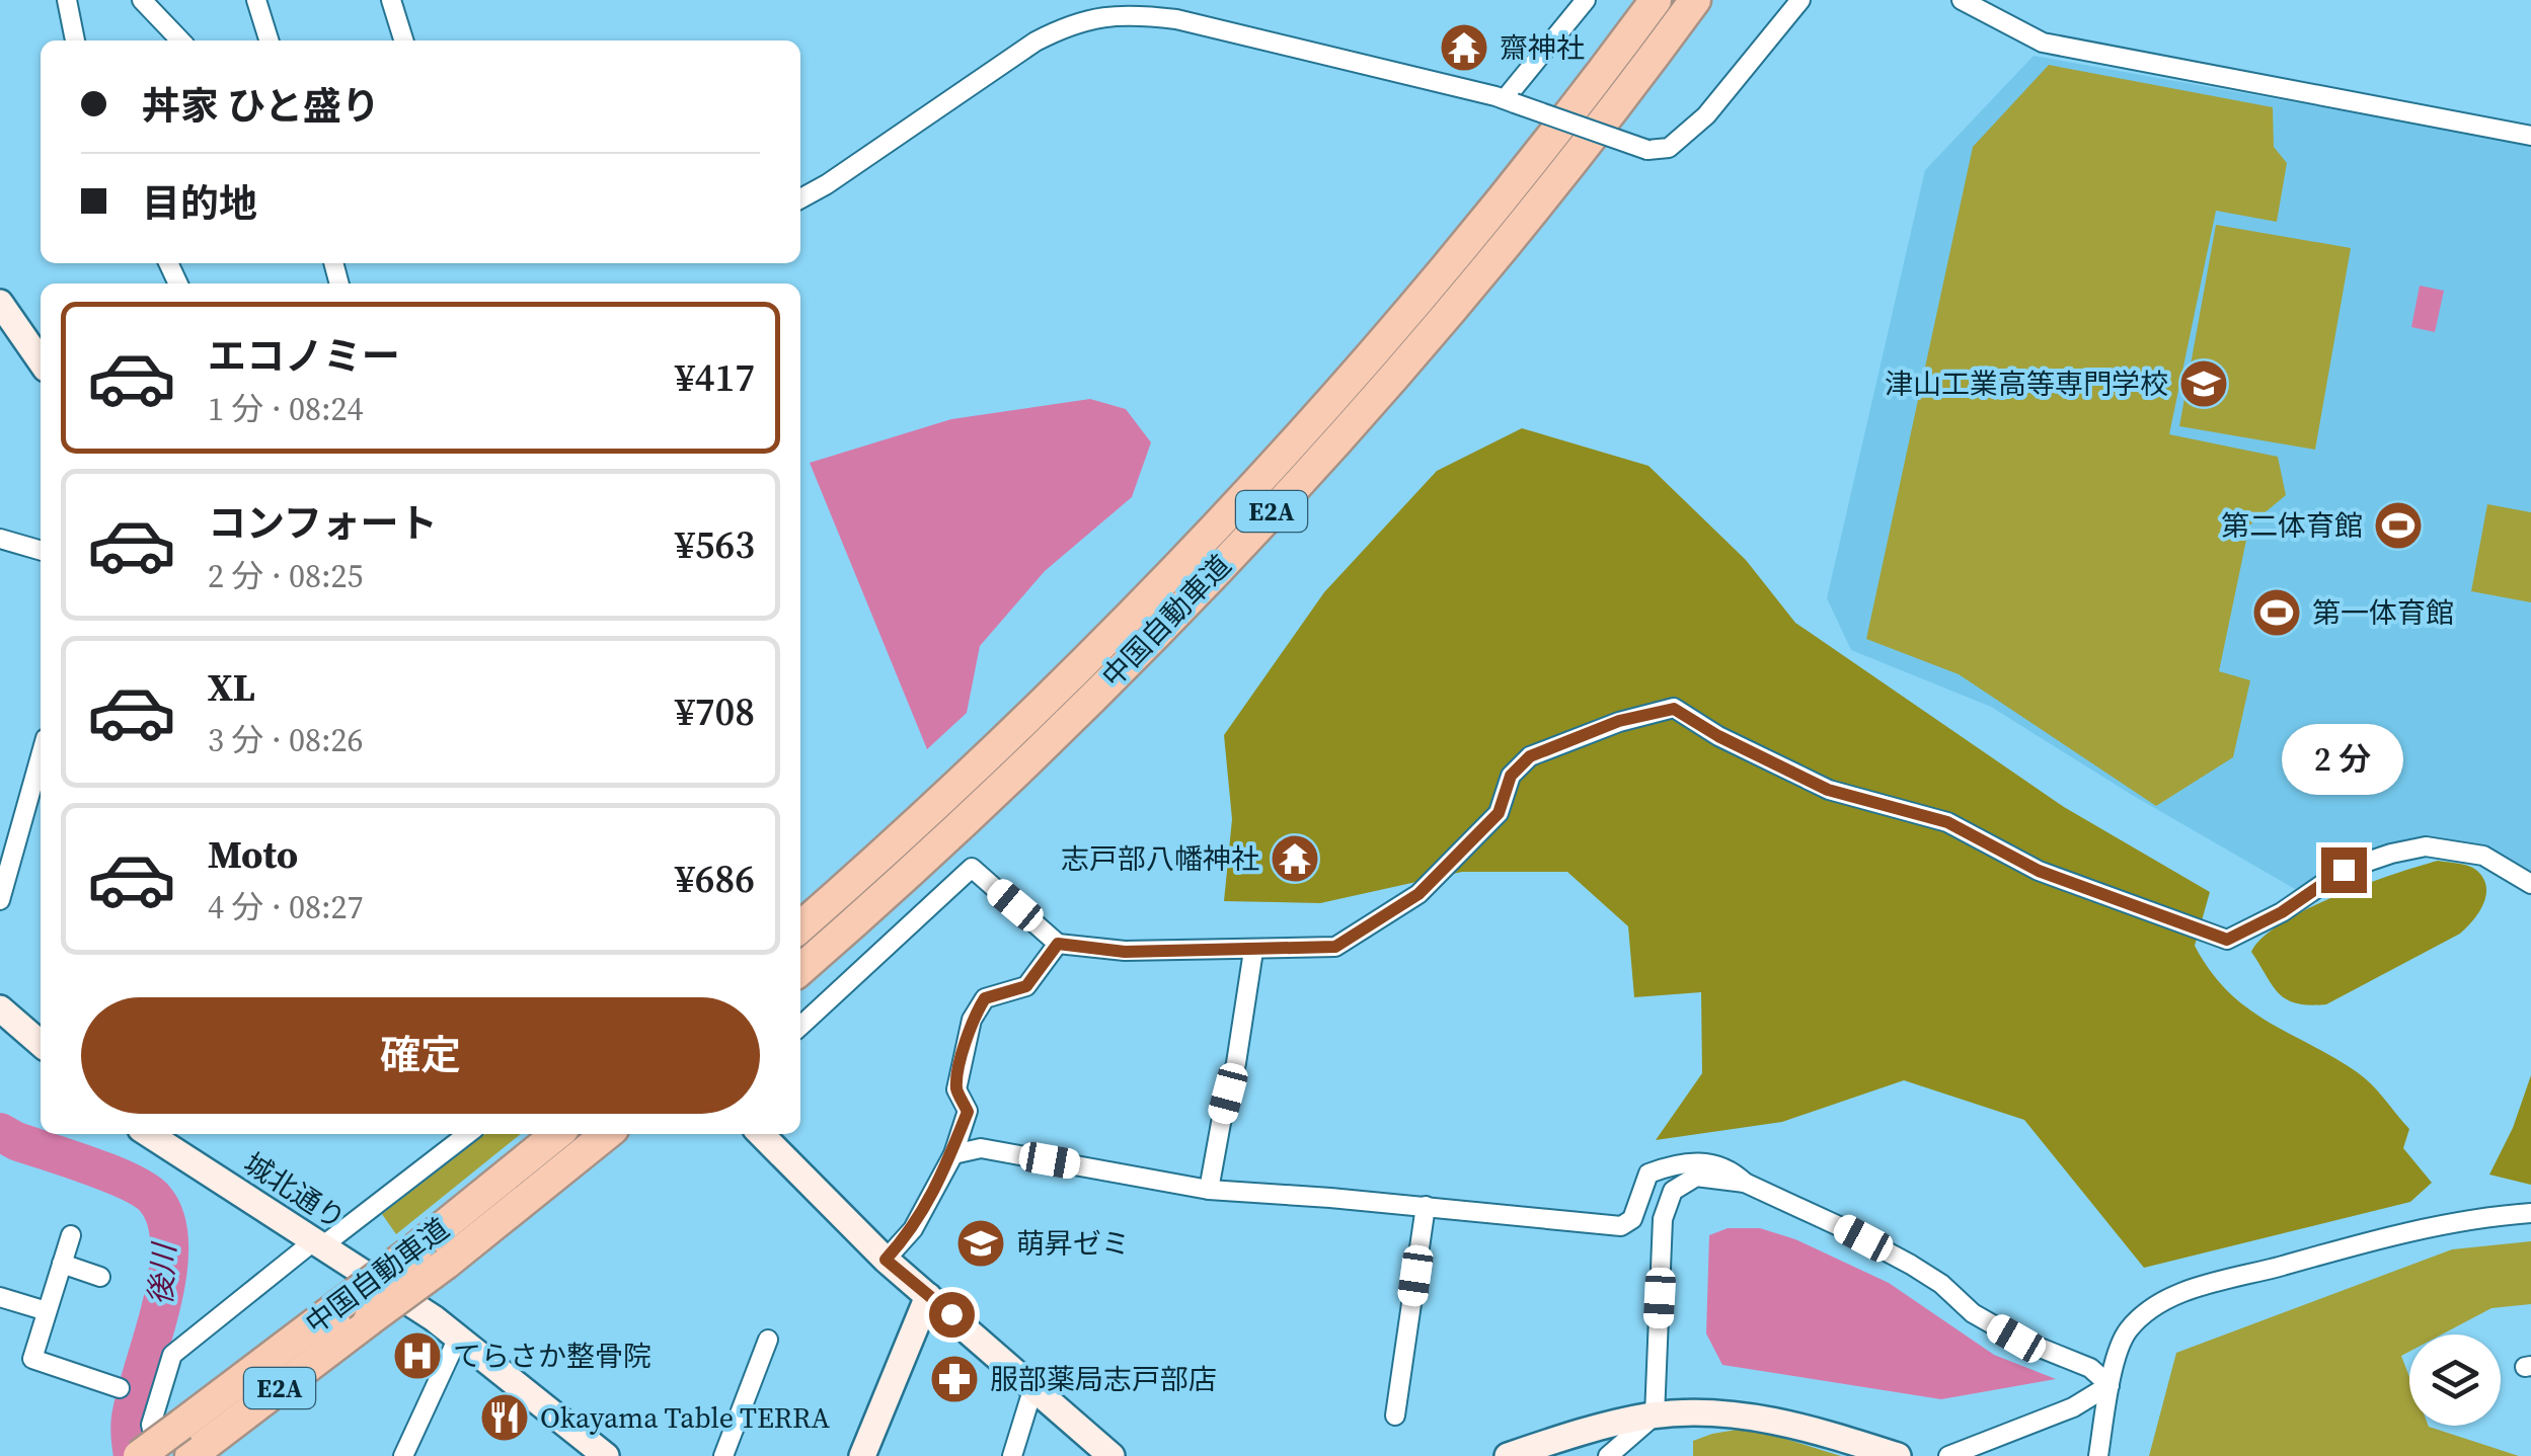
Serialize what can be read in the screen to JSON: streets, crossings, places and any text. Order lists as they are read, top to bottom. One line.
{"streets":{"highway":["E2A","中国自動車道"],"street":["城北通り"]},"water":["後川"],"places":{"temple":["齋神社","志戸部八幡神社"],"school or university":["津山工業高等専門学校","萌昇ゼミ"],"sports":["第二体育館","第一体育館"],"hospital":["てらさか整骨院"],"pharmacy":["服部薬局志戸部店"],"restaurant":["Okayama Table TERRA"]},"page":{"banner":["丼家 ひと盛り","目的地"],"list":[{"name":"エコノミー","note":"1 分 · 08:24","value":"¥417"},{"name":"コンフォート","note":"2 分 · 08:25","value":"¥563"},{"name":"XL","note":"3 分 · 08:26","value":"¥708"},{"name":"Moto","note":"4 分 · 08:27","value":"¥686"}],"bubble":"2 分","buttons":"確定"}}
